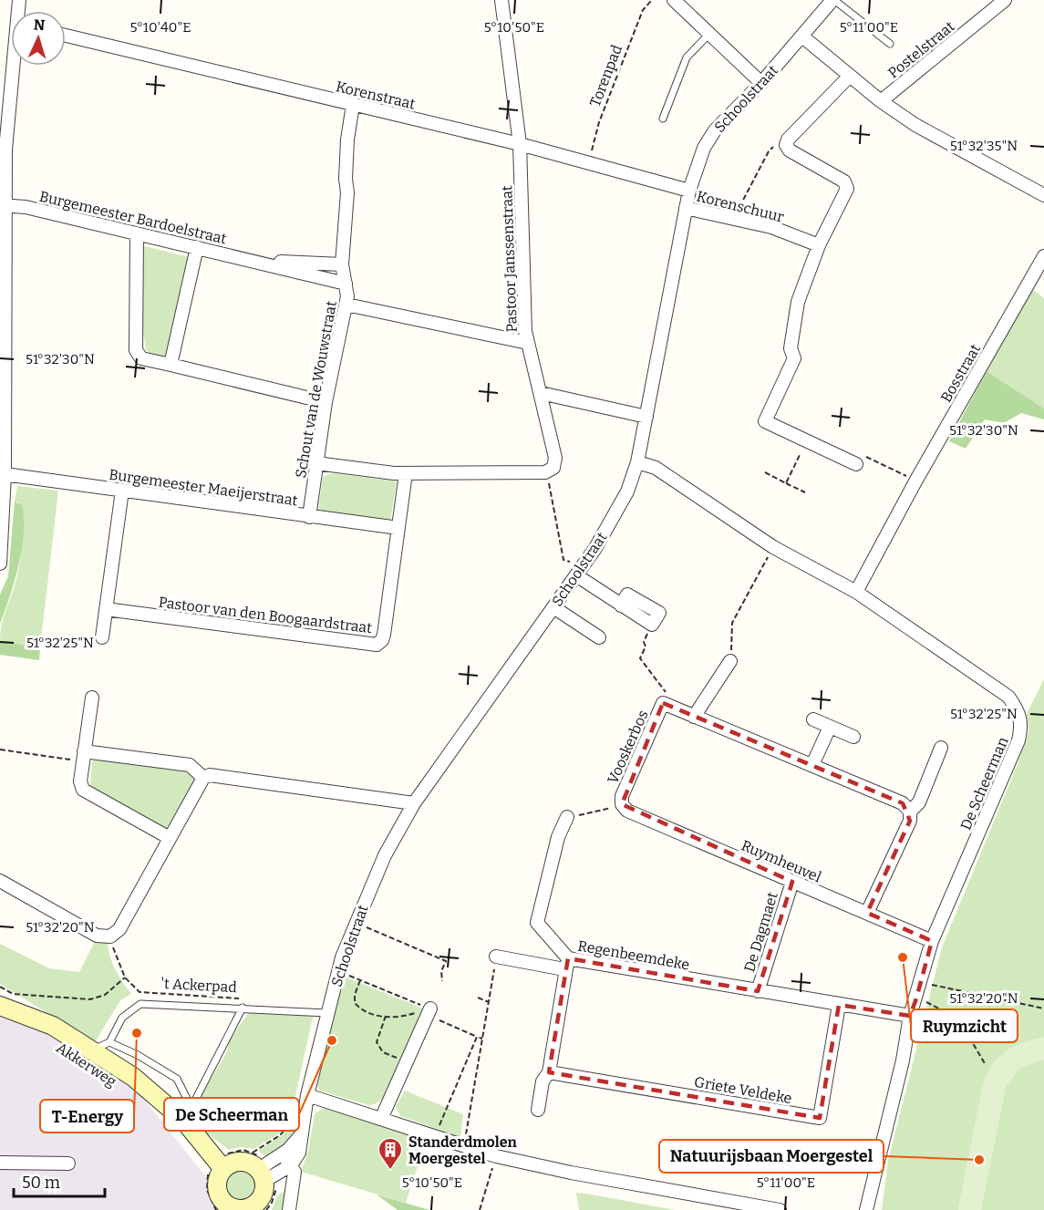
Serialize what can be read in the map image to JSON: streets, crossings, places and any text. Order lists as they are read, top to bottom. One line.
{"streets":{"main road":["Akkerweg"],"street":["Postelstraat","Korenstraat","Schoolstraat","Korenschuur","Burgemeester Bardoelstraat","Pastoor Janssenstraat","Bosstraat","Schout van de Wouwstraat","Burgemeester Maeijerstraat","Pastoor van den Boogaardstraat","Vooskerbos","De Scheerman","Ruymheuvel","De Dagmaet","Regenbeemdeke","Griete Veldeke"],"path":["Torenpad","'t Ackerpad"]},"crossings":[["Torenpad","Korenstraat"],["Korenstraat","Schoolstraat"],["Korenstraat","Pastoor Janssenstraat"],["Korenstraat","Schout van de Wouwstraat"],["Schoolstraat","Korenschuur"],["Schoolstraat","De Scheerman"],["Burgemeester Bardoelstraat","Schout van de Wouwstraat"],["Bosstraat","De Scheerman"],["Schout van de Wouwstraat","Burgemeester Maeijerstraat"],["Burgemeester Maeijerstraat","Pastoor van den Boogaardstraat"],["Vooskerbos","Ruymheuvel"],["De Scheerman","Ruymheuvel"],["De Scheerman","Regenbeemdeke"],["Ruymheuvel","De Dagmaet"],["De Dagmaet","Regenbeemdeke"],["Regenbeemdeke","Griete Veldeke"]],"places":{"other":["Ruymzicht","T-Energy","De Scheerman","Natuurijsbaan Moergestel"],"building":["Standerdmolen Moergestel"]},"scale_bar":"50 m","north":"top","coordinates":["5°10'40\"E","5°10'50\"E","5°11'00\"E","51°32'35\"N","51°32'30\"N","51°32'25\"N","51°32'20\"N"]}
